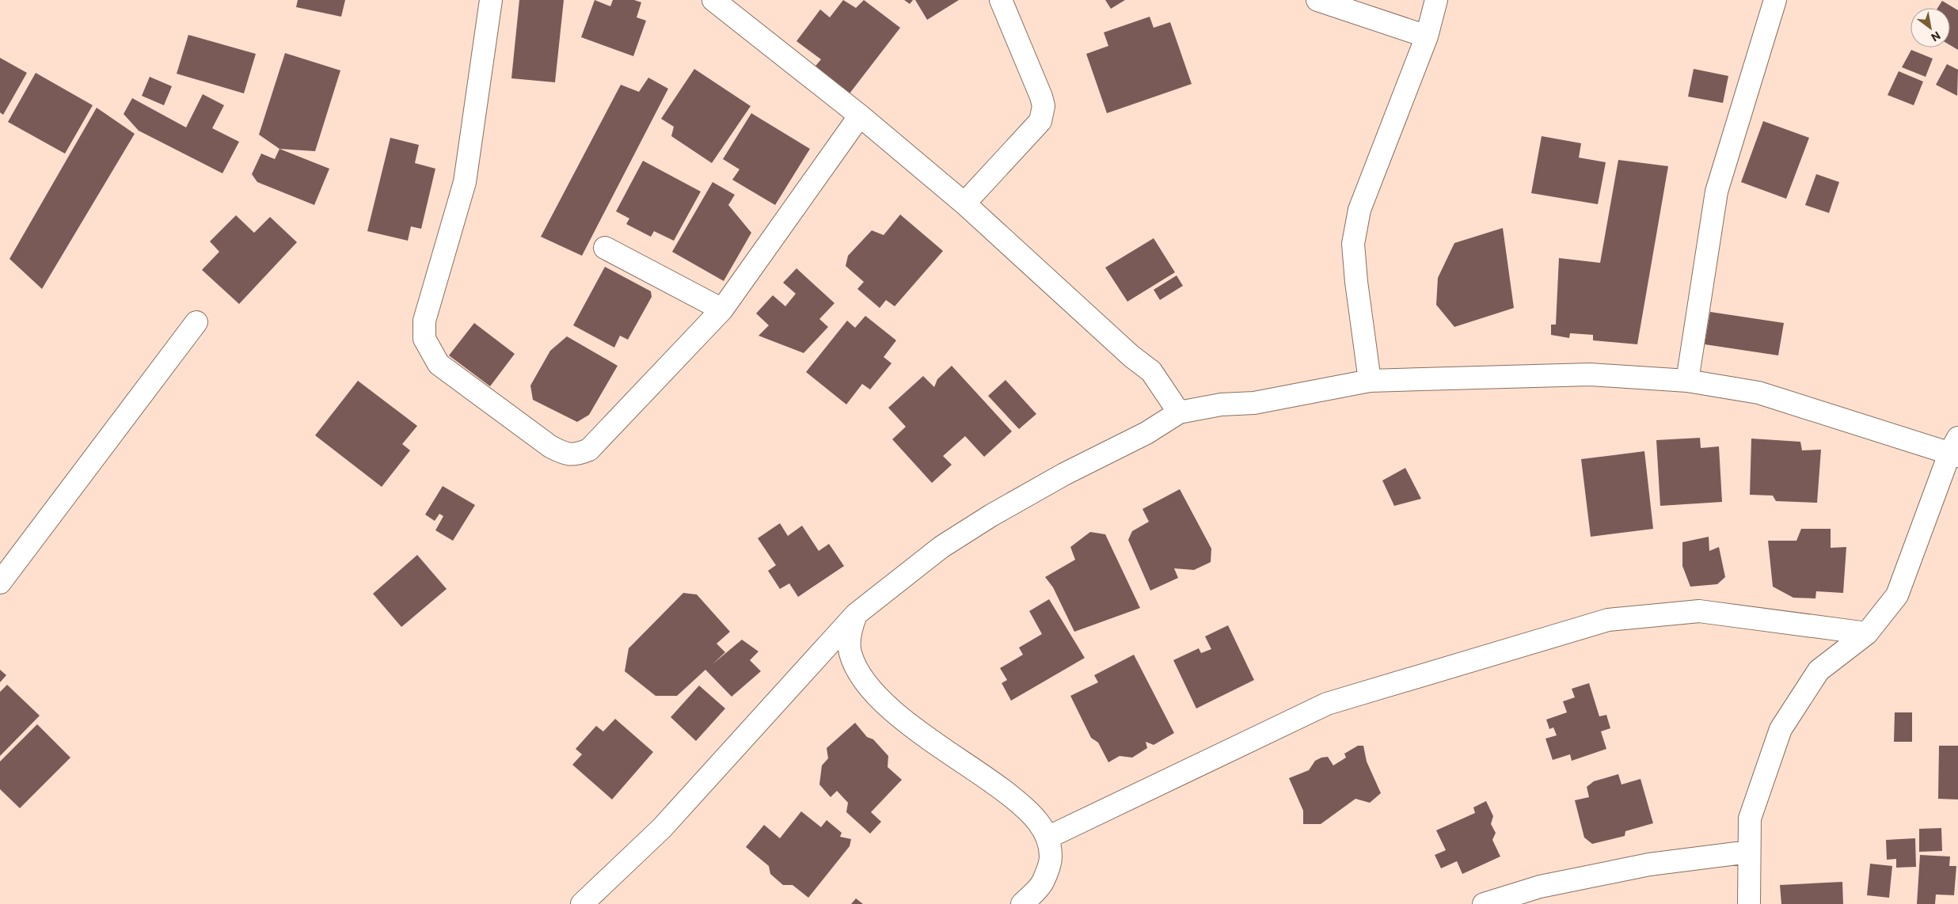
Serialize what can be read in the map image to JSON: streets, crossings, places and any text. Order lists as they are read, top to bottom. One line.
{"north":"bottom right"}
